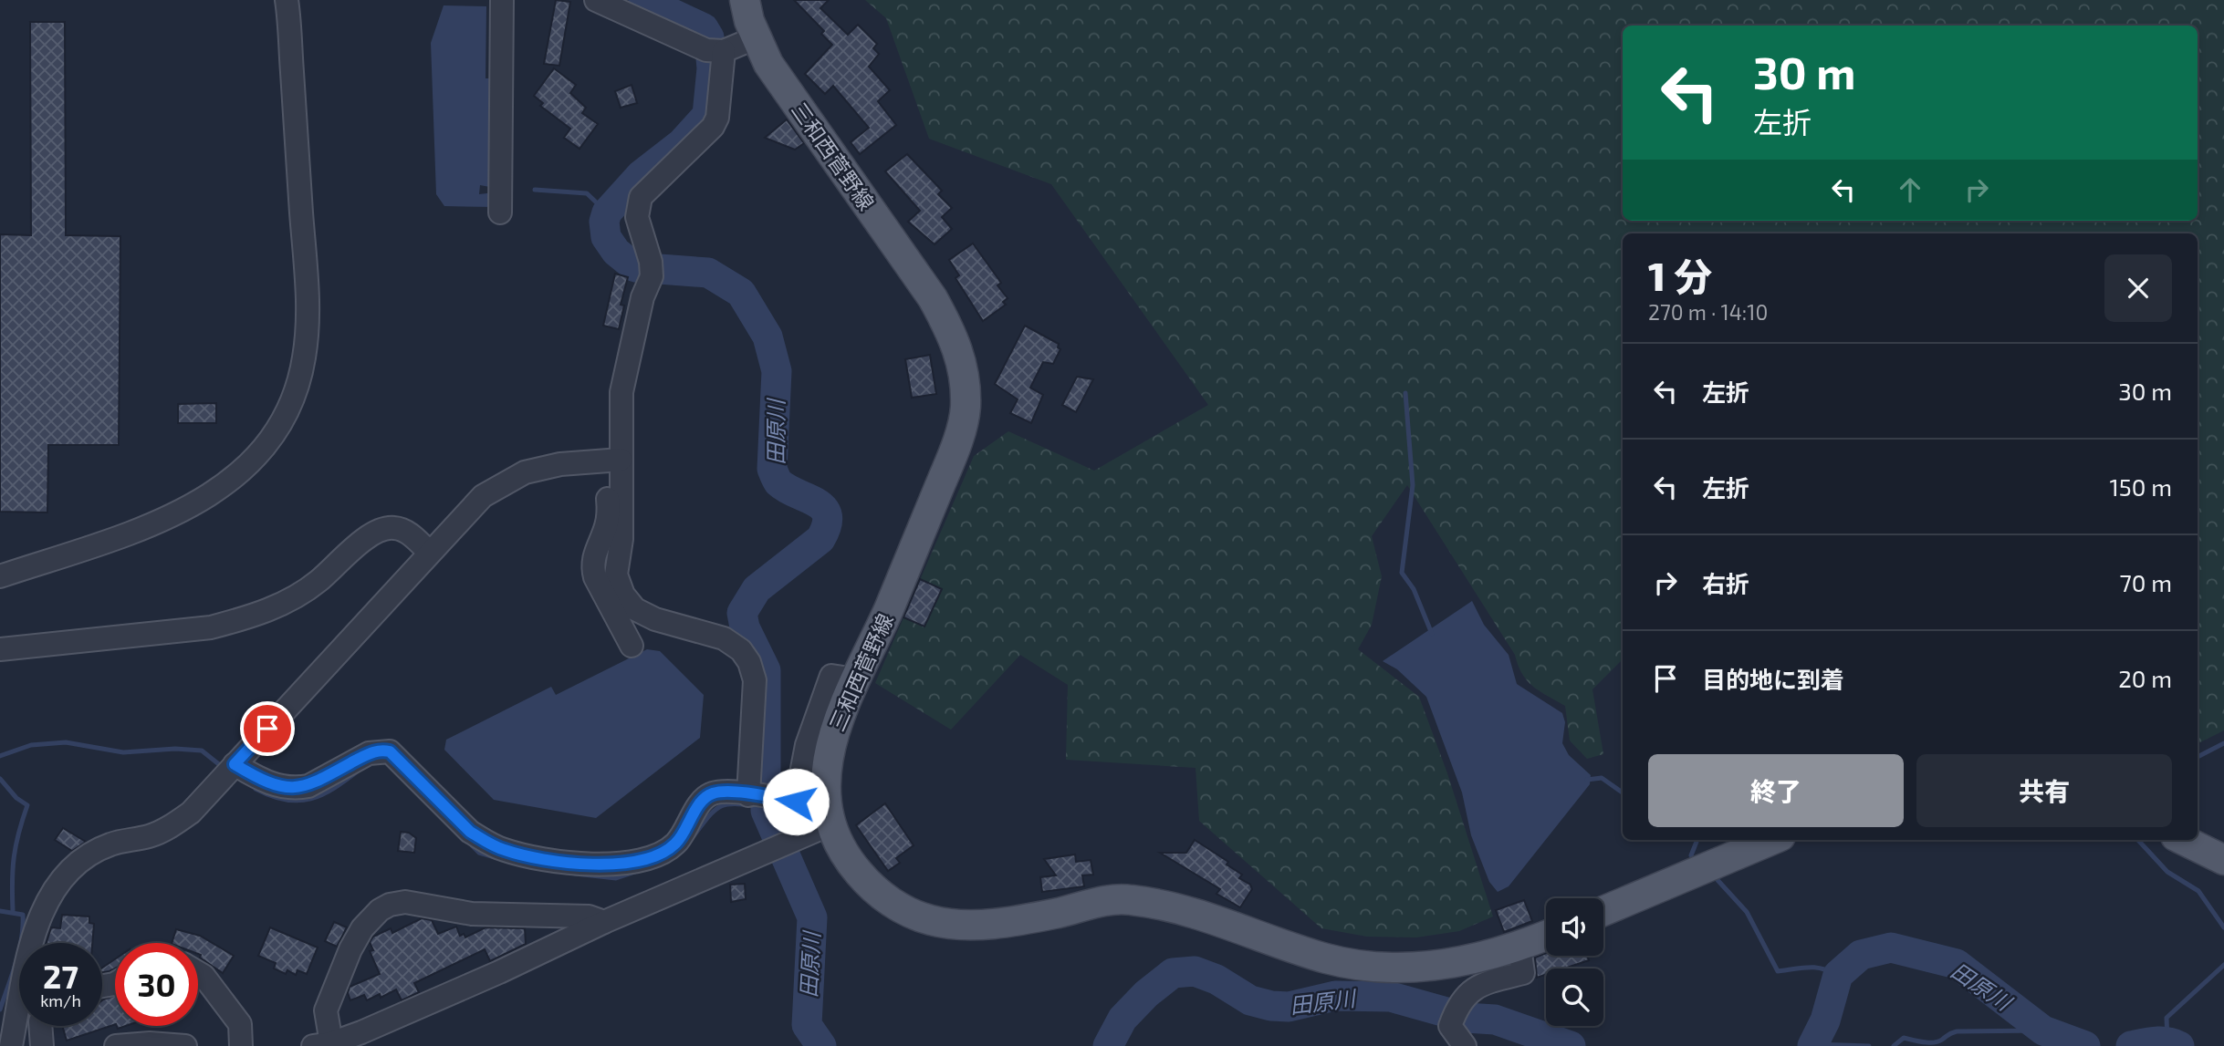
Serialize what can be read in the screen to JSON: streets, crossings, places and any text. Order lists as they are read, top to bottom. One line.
{"streets":{"main road":["三和西菅野線"]},"water":["田原川"],"page":{"turn":["30 m","左折"],"heading":["1 分","270 m · 14:10"],"list":[{"name":"左折","value":"30 m"},{"name":"左折","value":"150 m"},{"name":"右折","value":"70 m"},{"name":"目的地に到着","value":"20 m"}],"buttons":["終了","共有"],"speed":"27 km/h","limit":"30"}}
